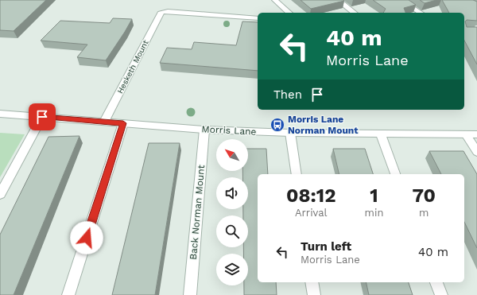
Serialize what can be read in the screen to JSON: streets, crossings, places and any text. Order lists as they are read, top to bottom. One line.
{"streets":{"street":["Hesketh Mount","Morris Lane","Back Norman Mount"]},"crossings":[["Hesketh Mount","Morris Lane"],["Morris Lane","Back Norman Mount"]],"places":{"bus stop":["Morris Lane Norman Mount"]},"north":"top left","page":{"turn":["40 m","Morris Lane"],"then":"Then","eta":["08:12","Arrival","1","min","70","m"],"list":[{"name":"Turn left","note":"Morris Lane","value":"40 m"}]}}
